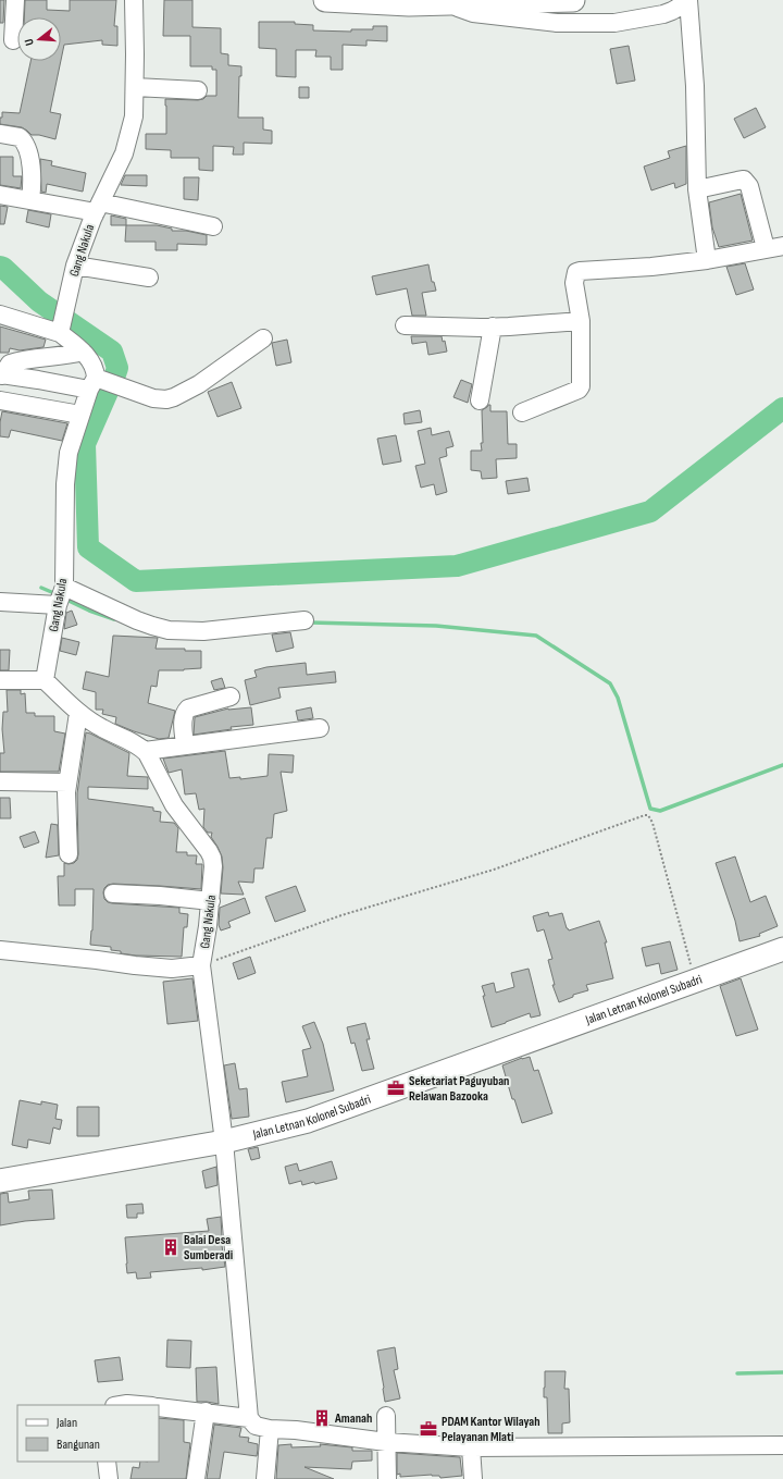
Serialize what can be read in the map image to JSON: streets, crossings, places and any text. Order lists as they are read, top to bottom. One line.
{"streets":{"main road":["Jalan Letnan Kolonel Subadri"],"street":["Gang Nakula"]},"crossings":[["Gang Nakula","Jalan Letnan Kolonel Subadri"]],"places":{"office":["Seketariat Paguyuban Relawan Bazooka","PDAM Kantor Wilayah Pelayanan Mlati"],"building":["Balai Desa Sumberadi","Amanah"]},"legend":["Jalan","Bangunan"],"north":"left"}
